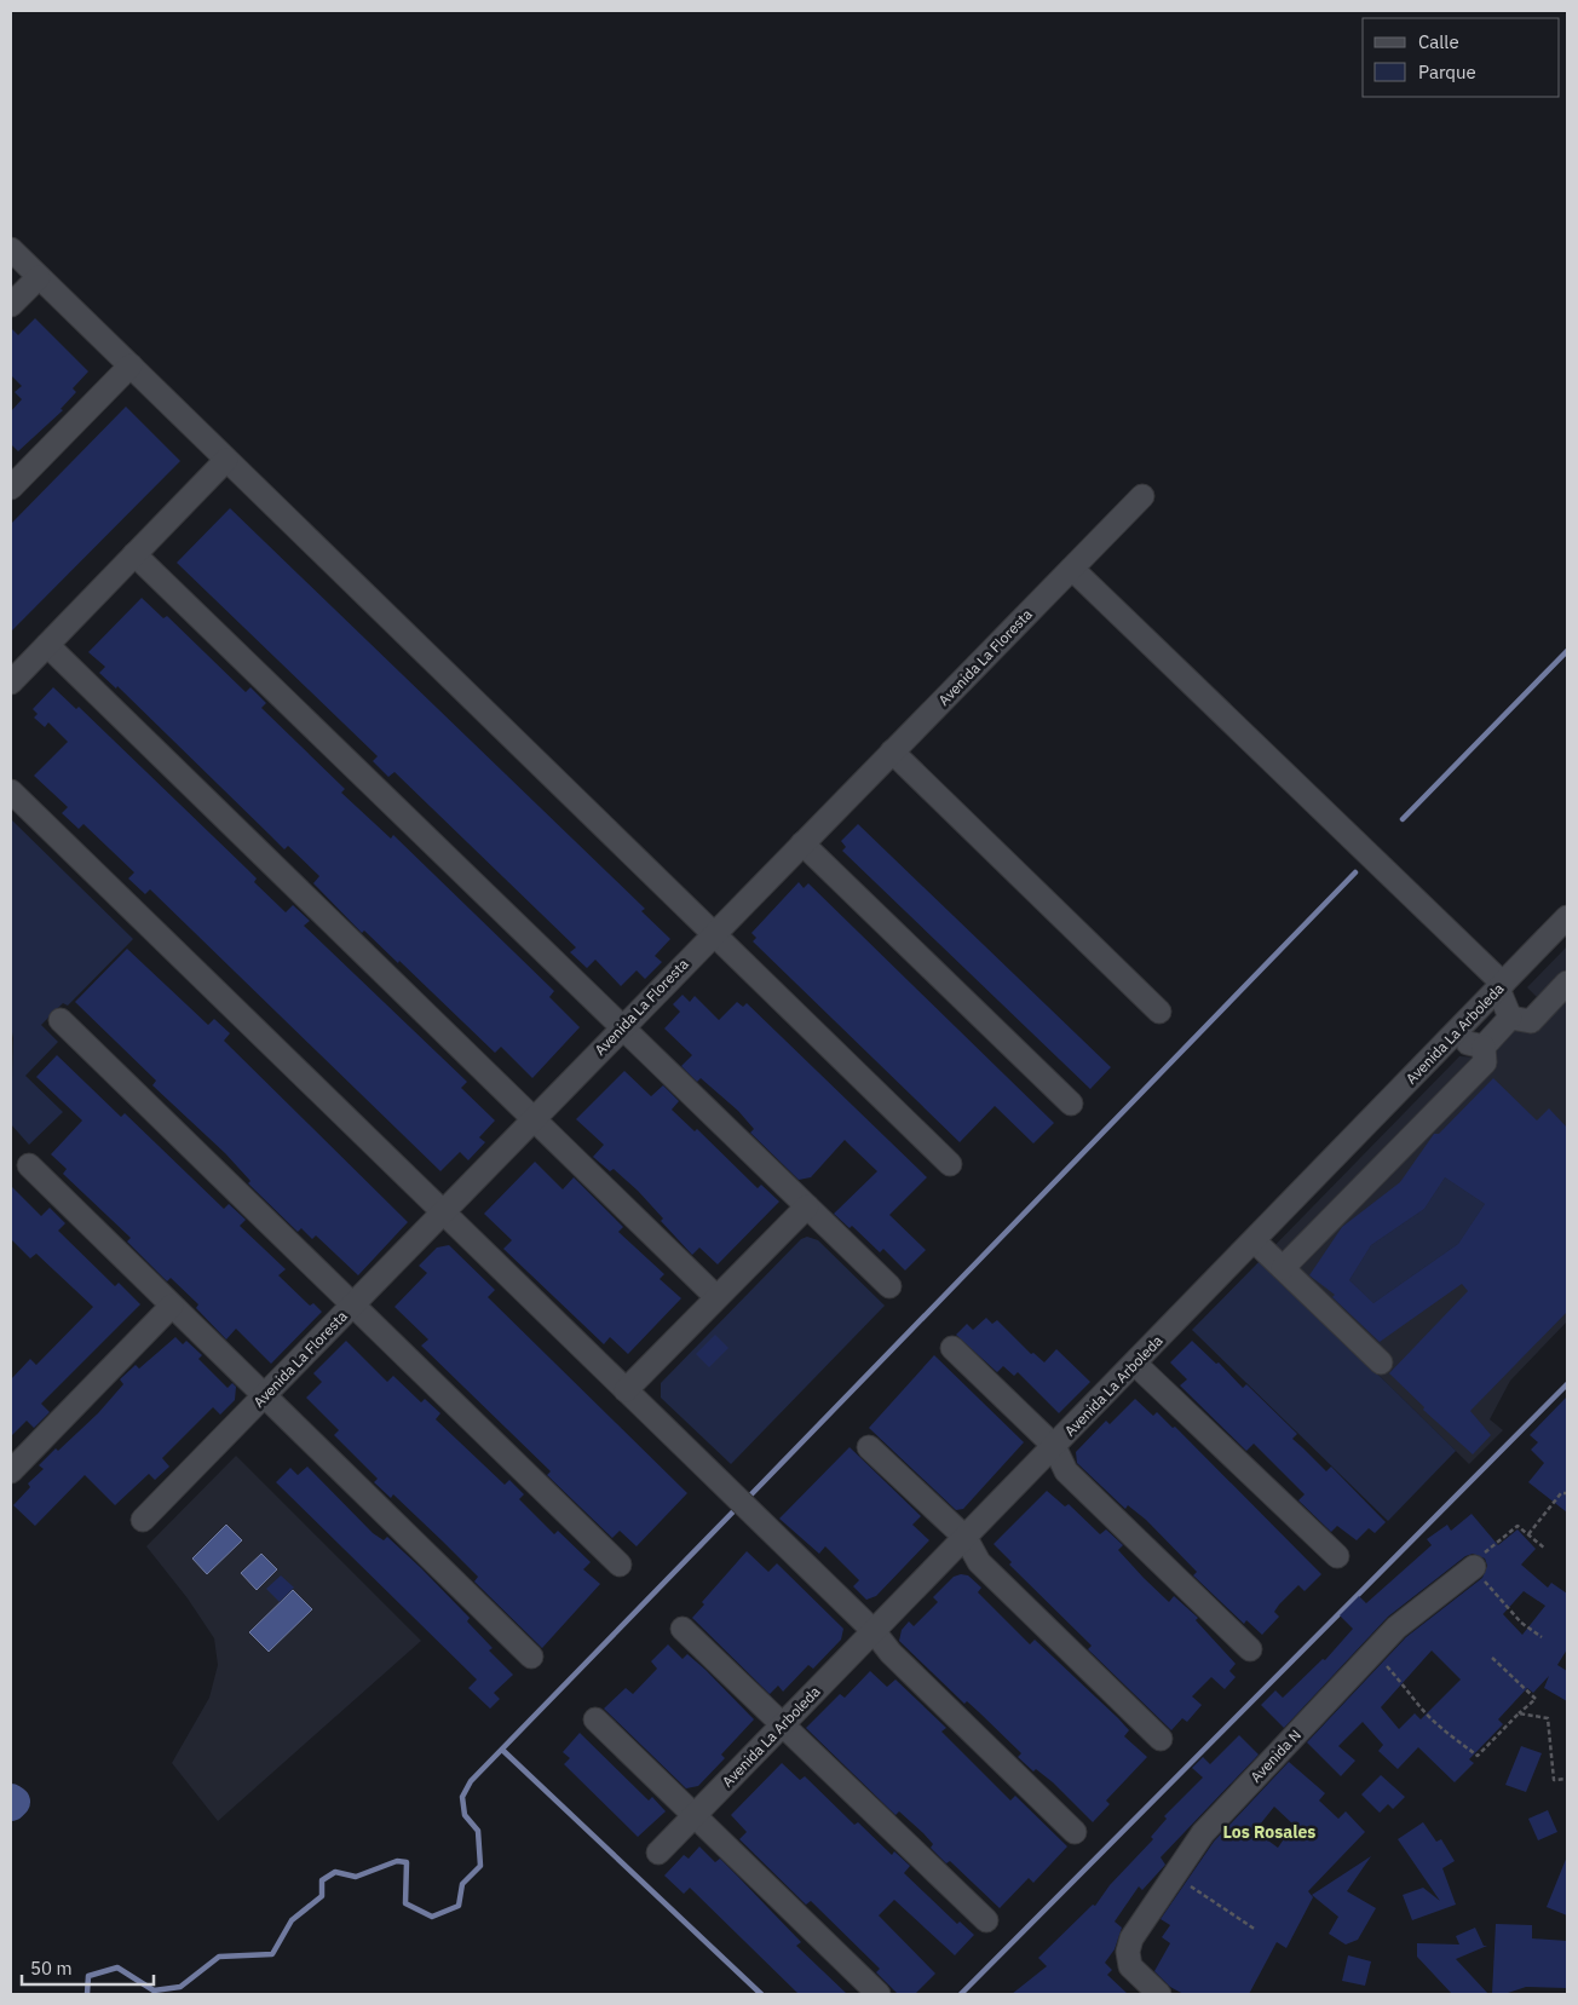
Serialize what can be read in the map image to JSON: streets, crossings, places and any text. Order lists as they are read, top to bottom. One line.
{"streets":{"street":["Avenida La Floresta","Avenida La Arboleda","Avenida N"]},"districts":["Los Rosales"],"legend":["Calle","Parque"],"scale_bar":"50 m"}
